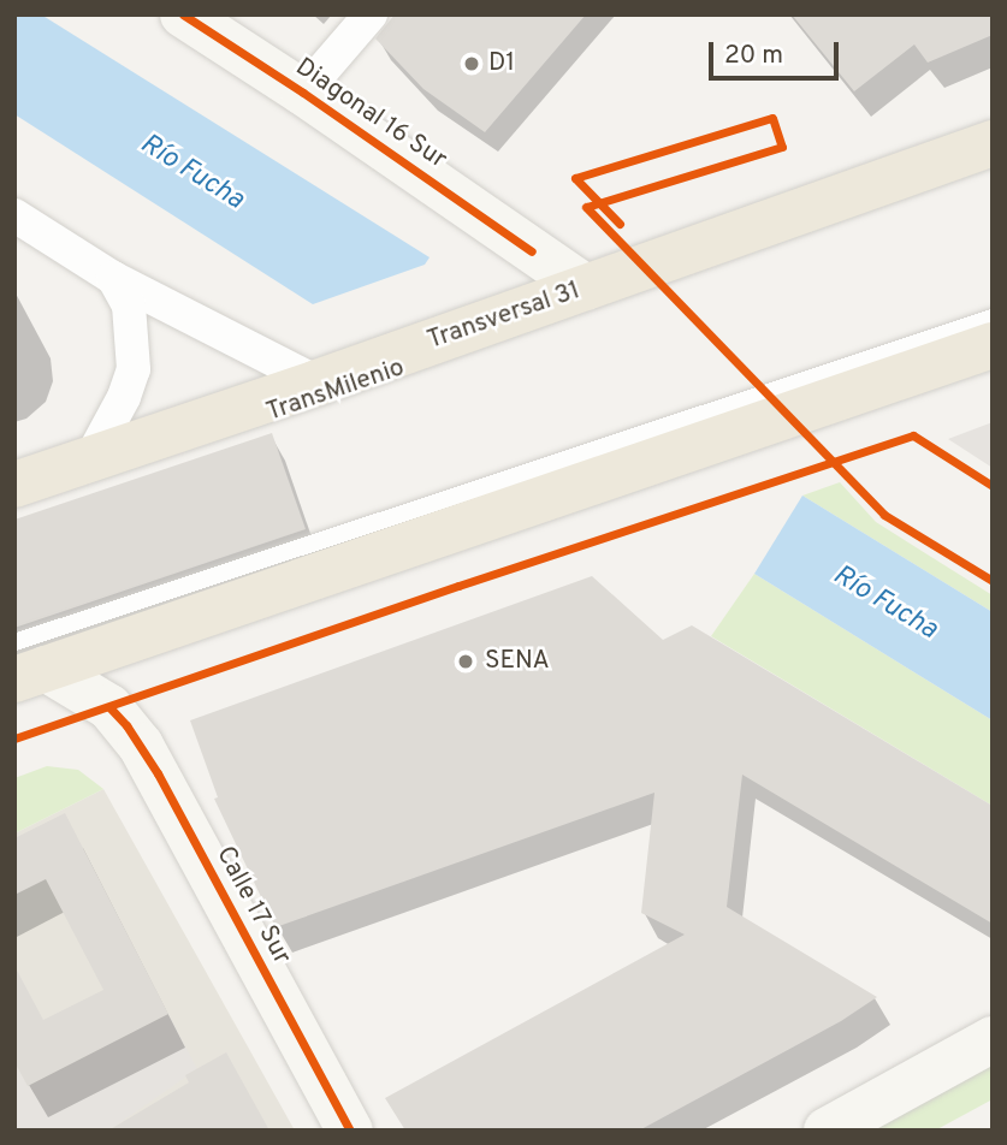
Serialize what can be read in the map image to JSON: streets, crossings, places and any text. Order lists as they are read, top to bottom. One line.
{"streets":{"highway":["Transversal 31"],"street":["Diagonal 16 Sur","Calle 17 Sur"],"lane":["TransMilenio"]},"crossings":[["Diagonal 16 Sur","Transversal 31"]],"water":["Río Fucha"],"places":["D1","SENA"],"scale_bar":"20 m"}
